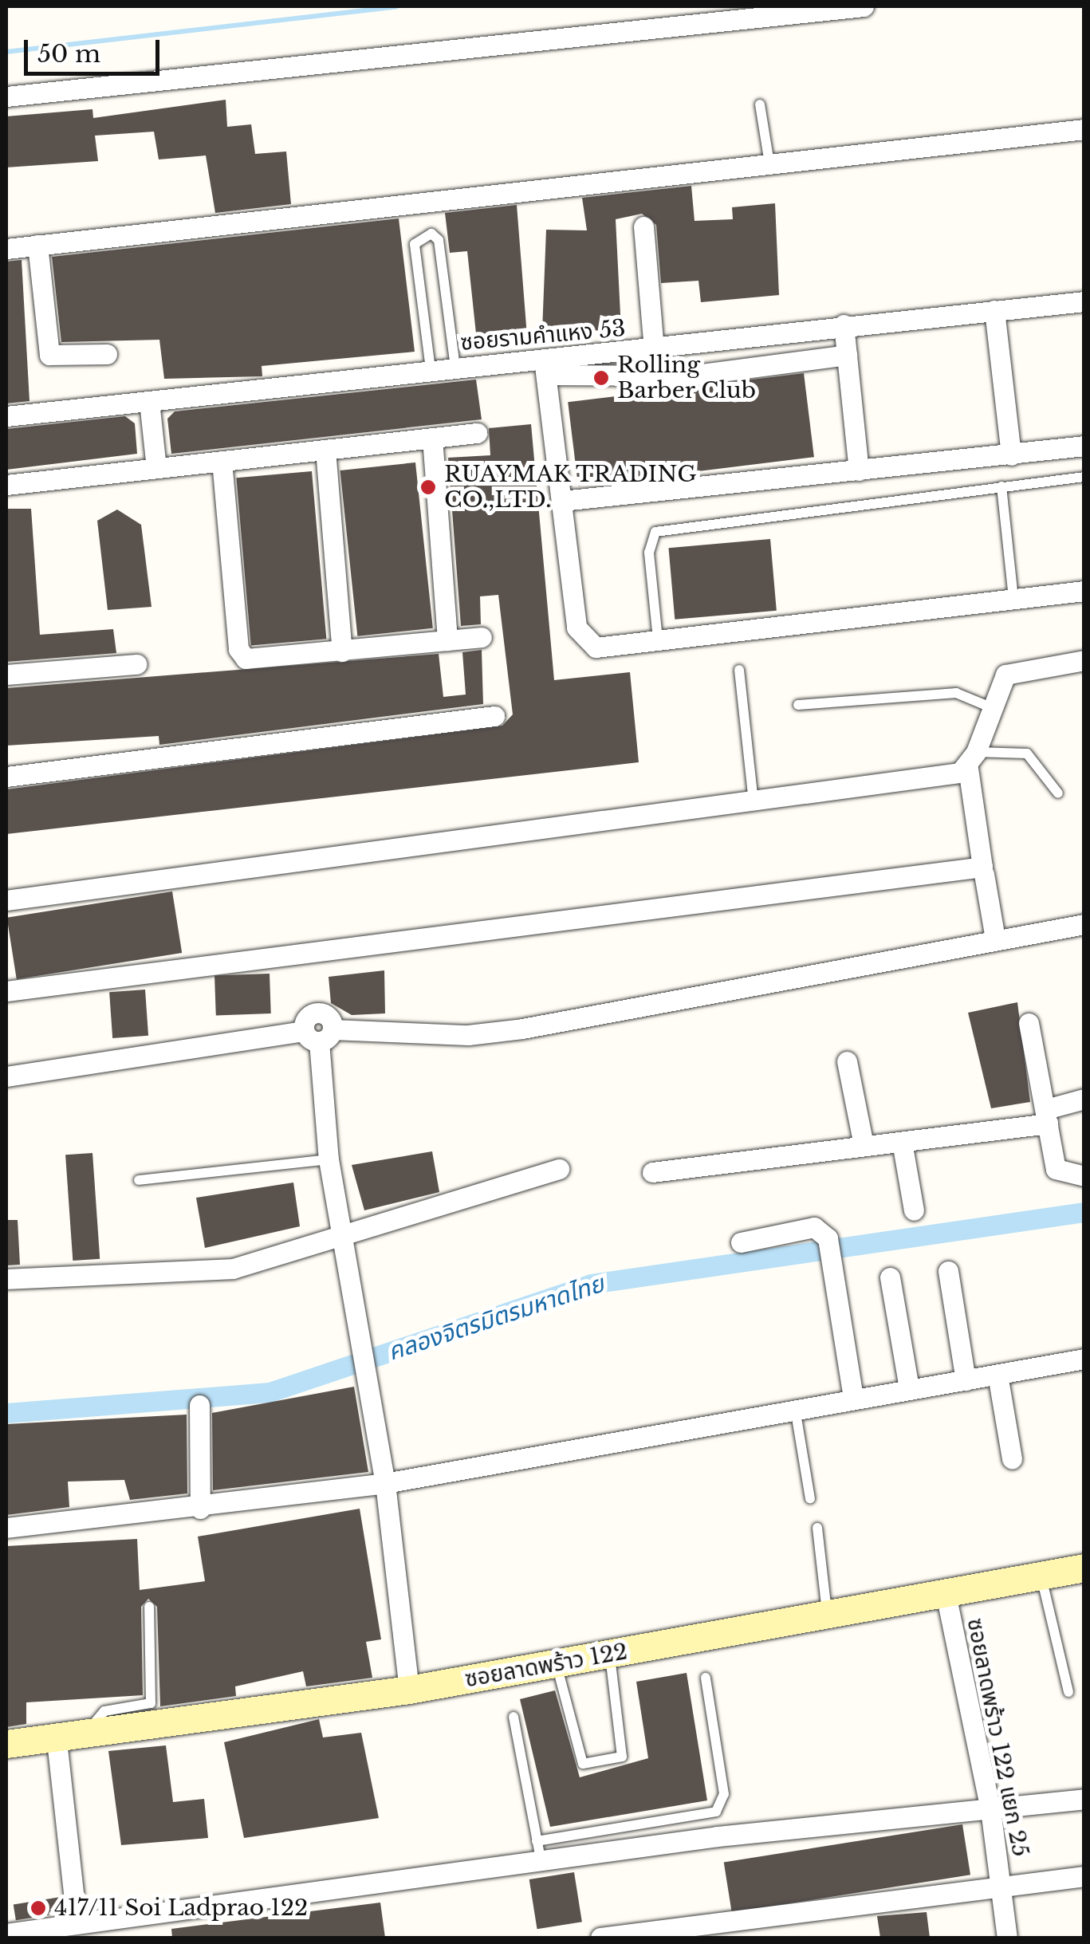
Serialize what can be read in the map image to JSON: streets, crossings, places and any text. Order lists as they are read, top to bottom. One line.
{"streets":{"street":["ซอยรามคำแหง 53","ซอยลาดพร้าว 122","ซอยลาดพร้าว 122 แยก 25"]},"crossings":[["ซอยลาดพร้าว 122","ซอยลาดพร้าว 122 แยก 25"]],"water":["คลองจิตรมิตรมหาดไทย"],"places":["Rolling Barber Club","RUAYMAK TRADING CO.,LTD.","417/11 Soi Ladprao 122"],"scale_bar":"50 m"}
